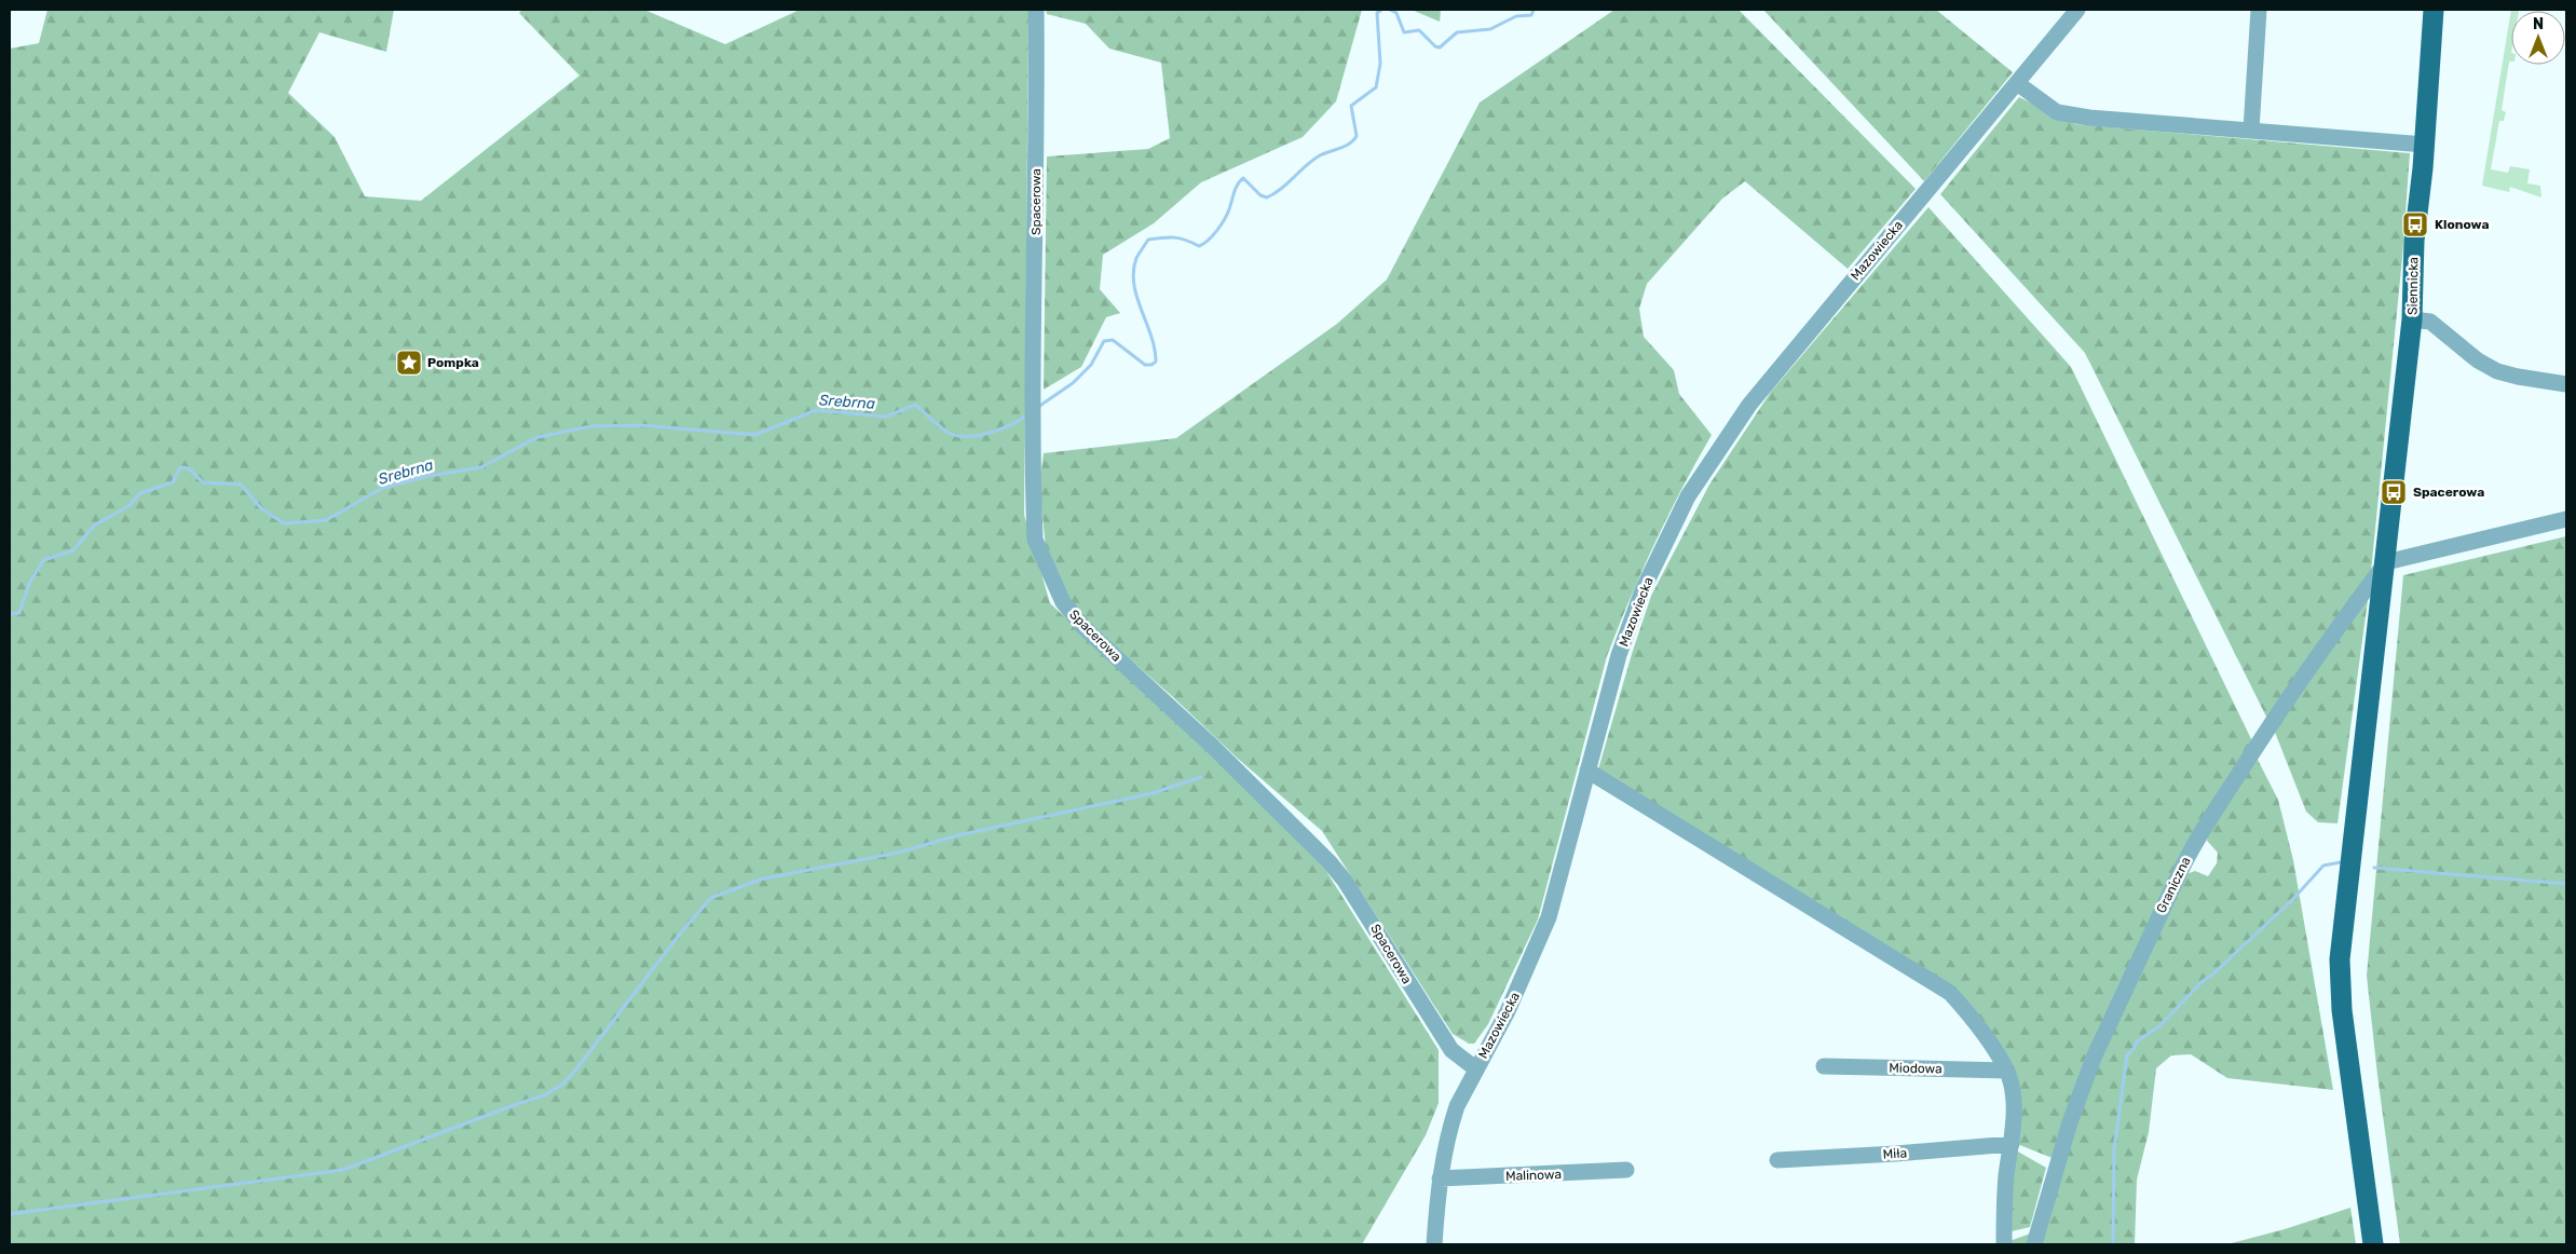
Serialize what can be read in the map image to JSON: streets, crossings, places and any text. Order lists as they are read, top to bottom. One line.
{"streets":{"main road":["Siennicka"],"street":["Spacerowa","Mazowiecka","Graniczna","Miodowa","Miła","Malinowa"]},"crossings":[["Spacerowa","Mazowiecka"],["Mazowiecka","Malinowa"],["Siennicka","Graniczna"]],"water":["Srebrna"],"places":{"bus stop":["Klonowa","Spacerowa"],"place":["Pompka"]},"north":"top"}
